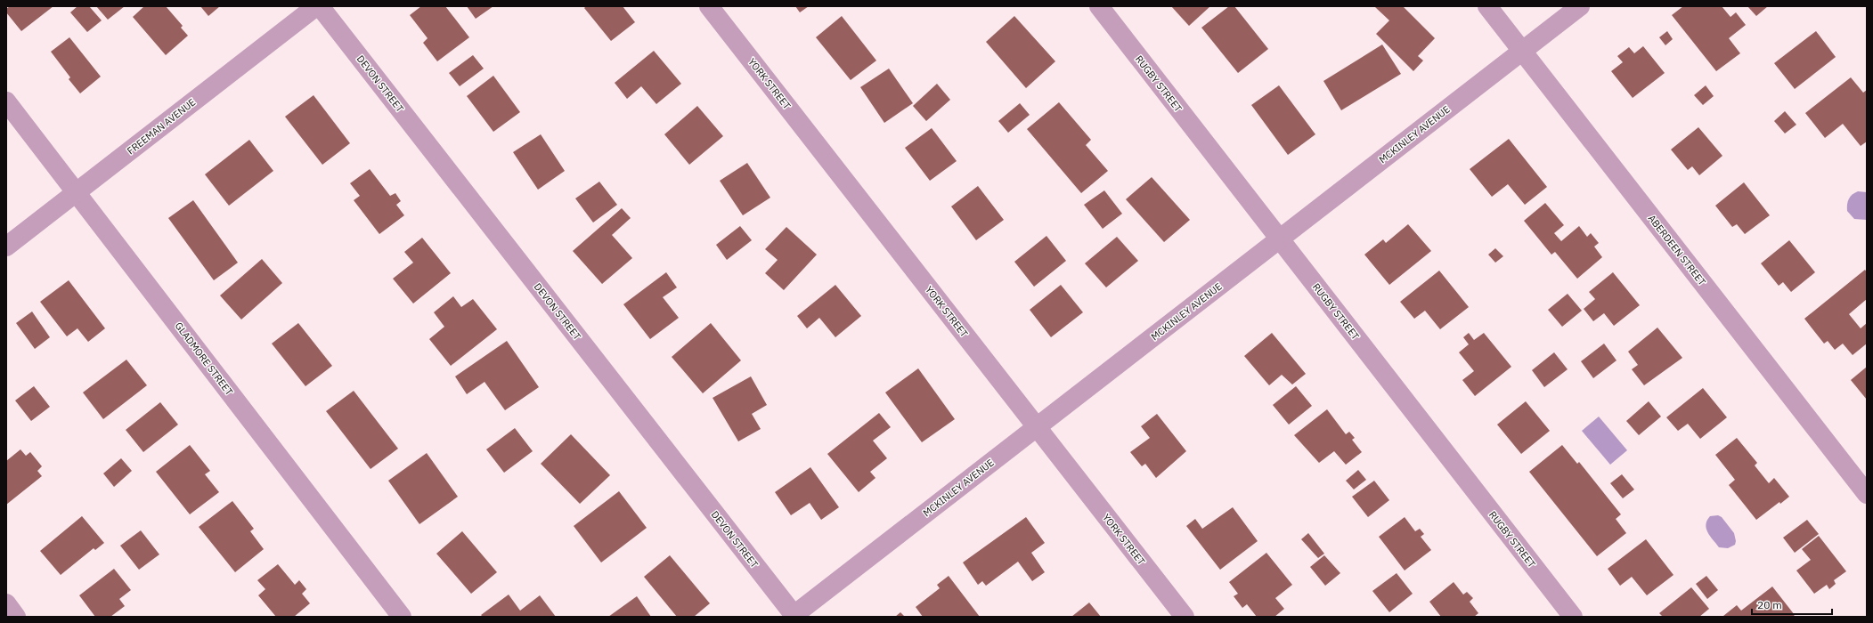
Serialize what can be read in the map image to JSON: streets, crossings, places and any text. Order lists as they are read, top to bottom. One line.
{"streets":{"street":["DEVON STREET","YORK STREET","RUGBY STREET","FREEMAN AVENUE","MCKINLEY AVENUE","ABERDEEN STREET","GLADMORE STREET"]},"crossings":[["DEVON STREET","MCKINLEY AVENUE"],["YORK STREET","MCKINLEY AVENUE"],["RUGBY STREET","MCKINLEY AVENUE"],["FREEMAN AVENUE","GLADMORE STREET"],["MCKINLEY AVENUE","ABERDEEN STREET"]],"scale_bar":"20 m"}
